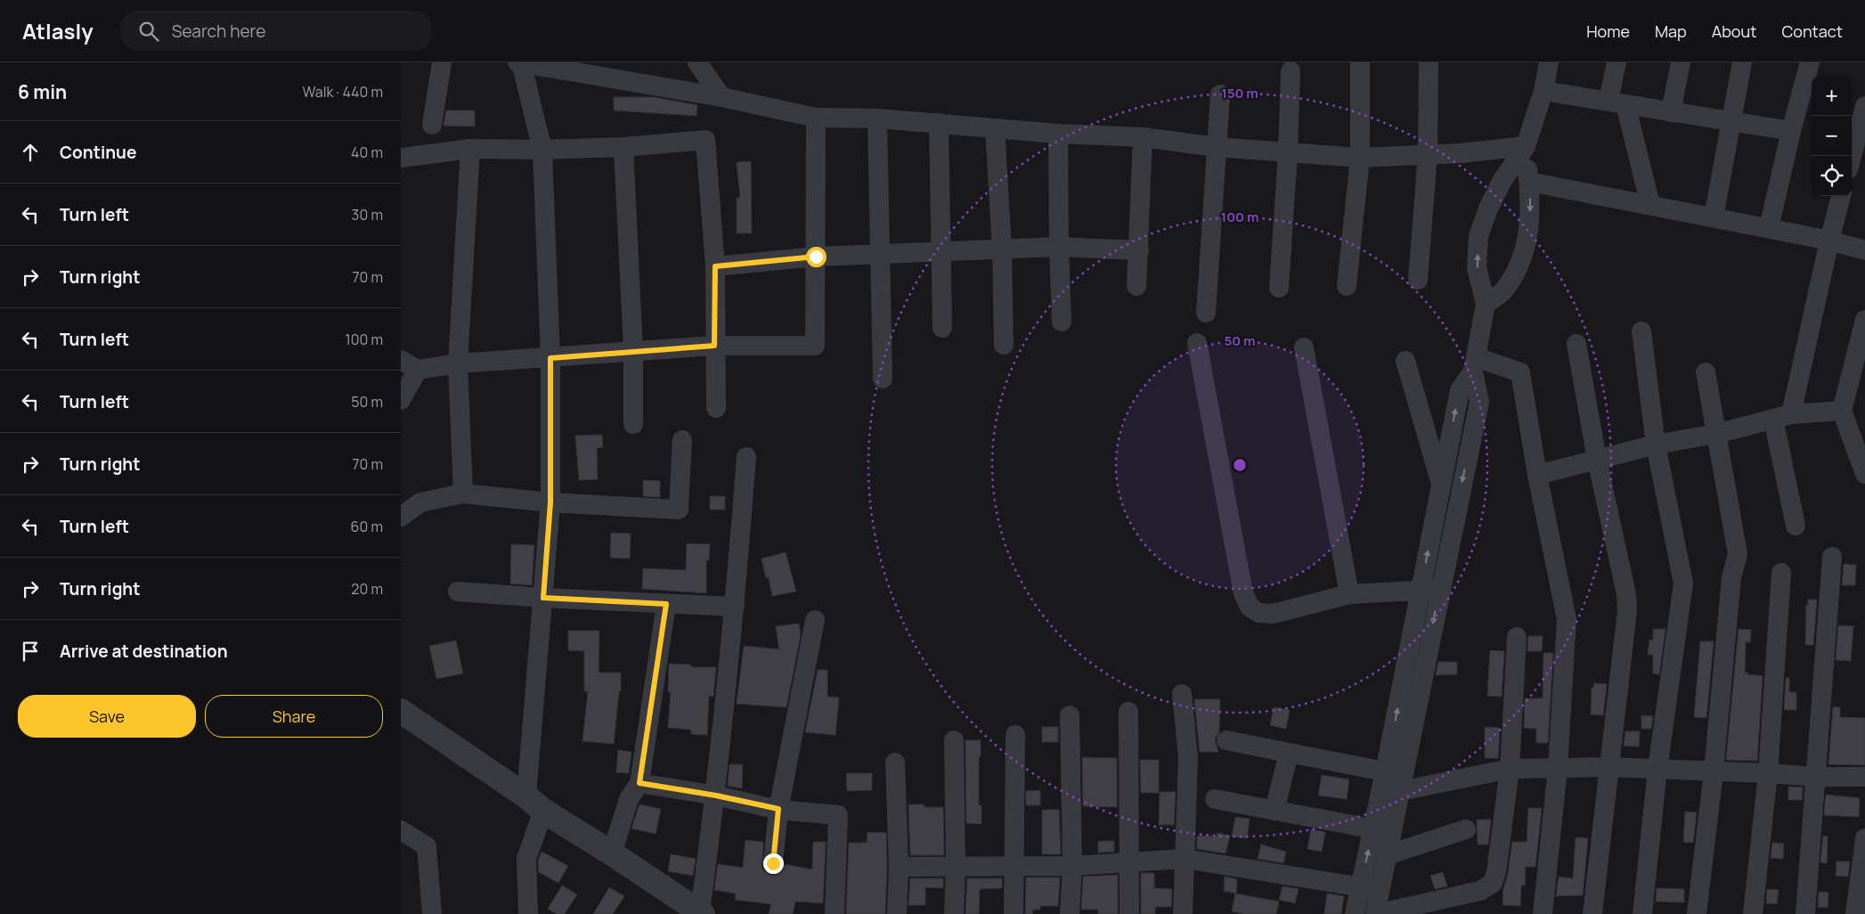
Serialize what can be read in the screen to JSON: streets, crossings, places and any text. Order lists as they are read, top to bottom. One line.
{"page":{"header":"Atlasly","search":"Search here","nav":["Home","Map","About","Contact"],"heading":["6 min","Walk · 440 m"],"map_buttons":["+","−"],"list":[["Continue","40 m"],["Turn left","30 m"],["Turn right","70 m"],["Turn left","100 m"],["Turn left","50 m"],["Turn right","70 m"],["Turn left","60 m"],["Turn right","20 m"],"Arrive at destination"],"buttons":["Save","Share"]},"rings":["150 m","100 m","50 m"]}
